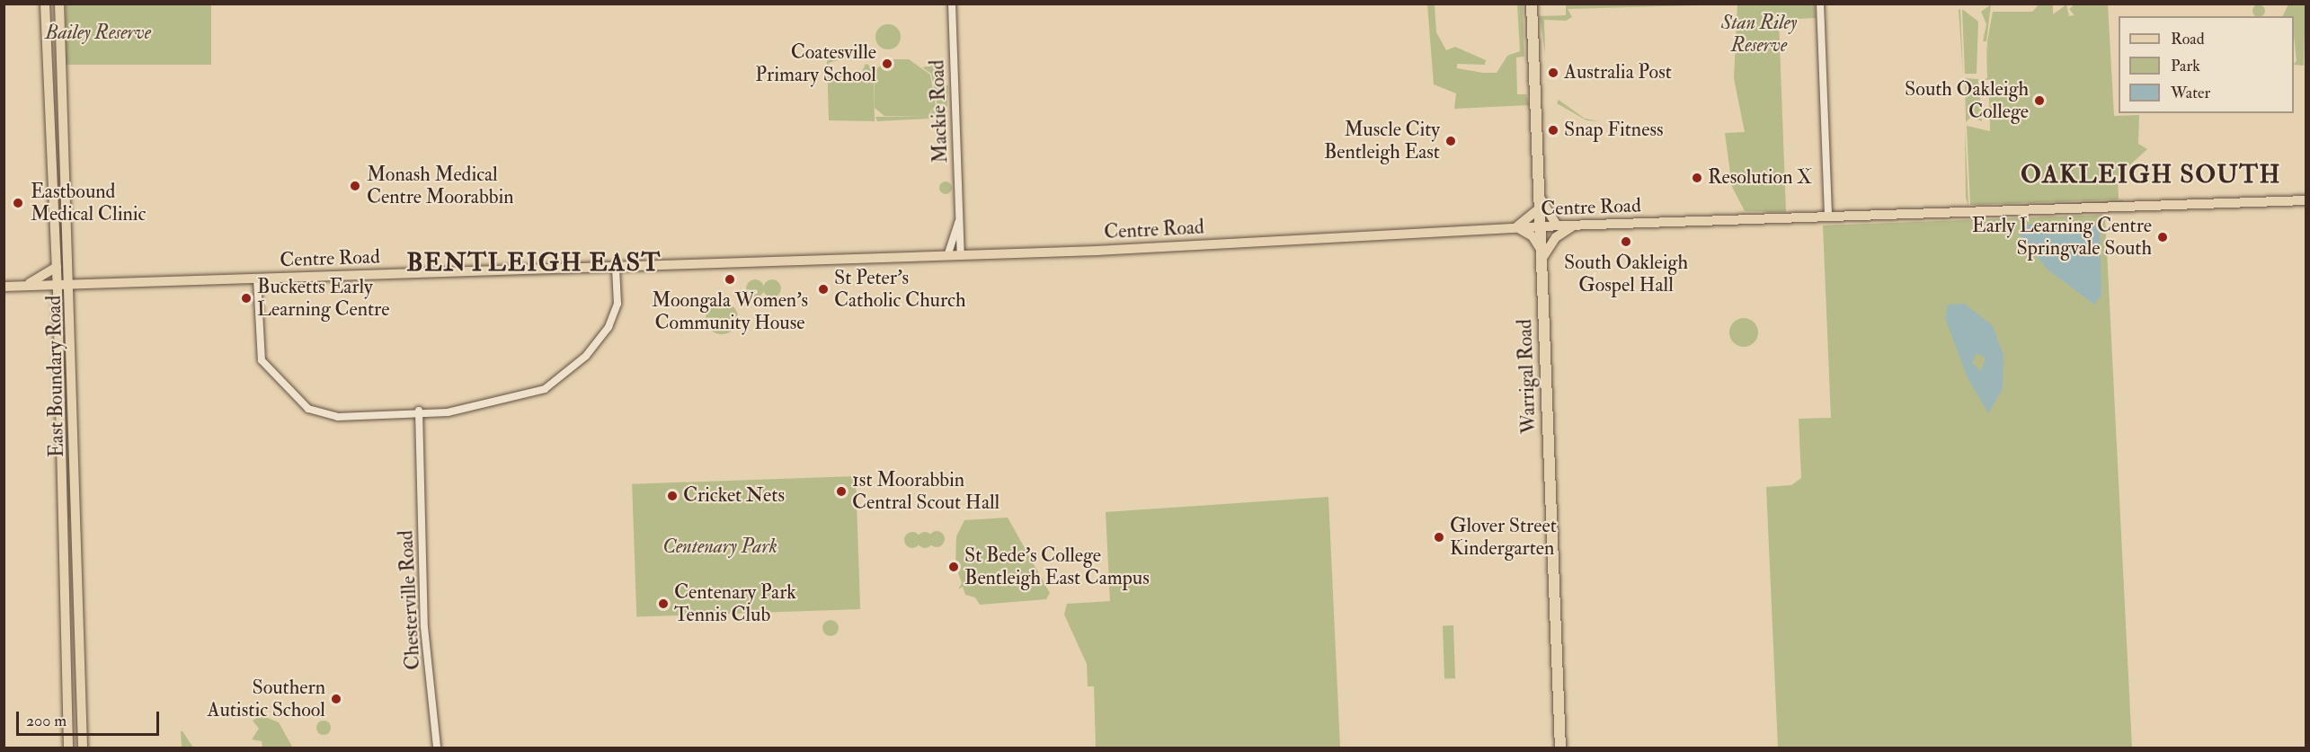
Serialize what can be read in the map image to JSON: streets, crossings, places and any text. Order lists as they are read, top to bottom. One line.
{"streets":{"highway":["Warrigal Road"],"main road":["Centre Road","East Boundary Road"],"street":["Mackie Road","Chesterville Road"]},"crossings":[["Mackie Road","Centre Road"],["Centre Road","East Boundary Road"],["Centre Road","Warrigal Road"]],"districts":["OAKLEIGH SOUTH","BENTLEIGH EAST"],"parks":["Stan Riley Reserve","Bailey Reserve","Centenary Park"],"places":["Coatesville Primary School","Australia Post","South Oakleigh College","Snap Fitness","Muscle City Bentleigh East","Resolution X","Monash Medical Centre Moorabbin","Eastbound Medical Clinic","Early Learning Centre Springvale South","South Oakleigh Gospel Hall","Moongala Women's Community House","St Peter's Catholic Church","Bucketts Early Learning Centre","1st Moorabbin Central Scout Hall","Cricket Nets","Glover Street Kindergarten","St Bede's College Bentleigh East Campus","Centenary Park Tennis Club","Southern Autistic School"],"legend":["Road","Park","Water"],"scale_bar":"200 m"}
